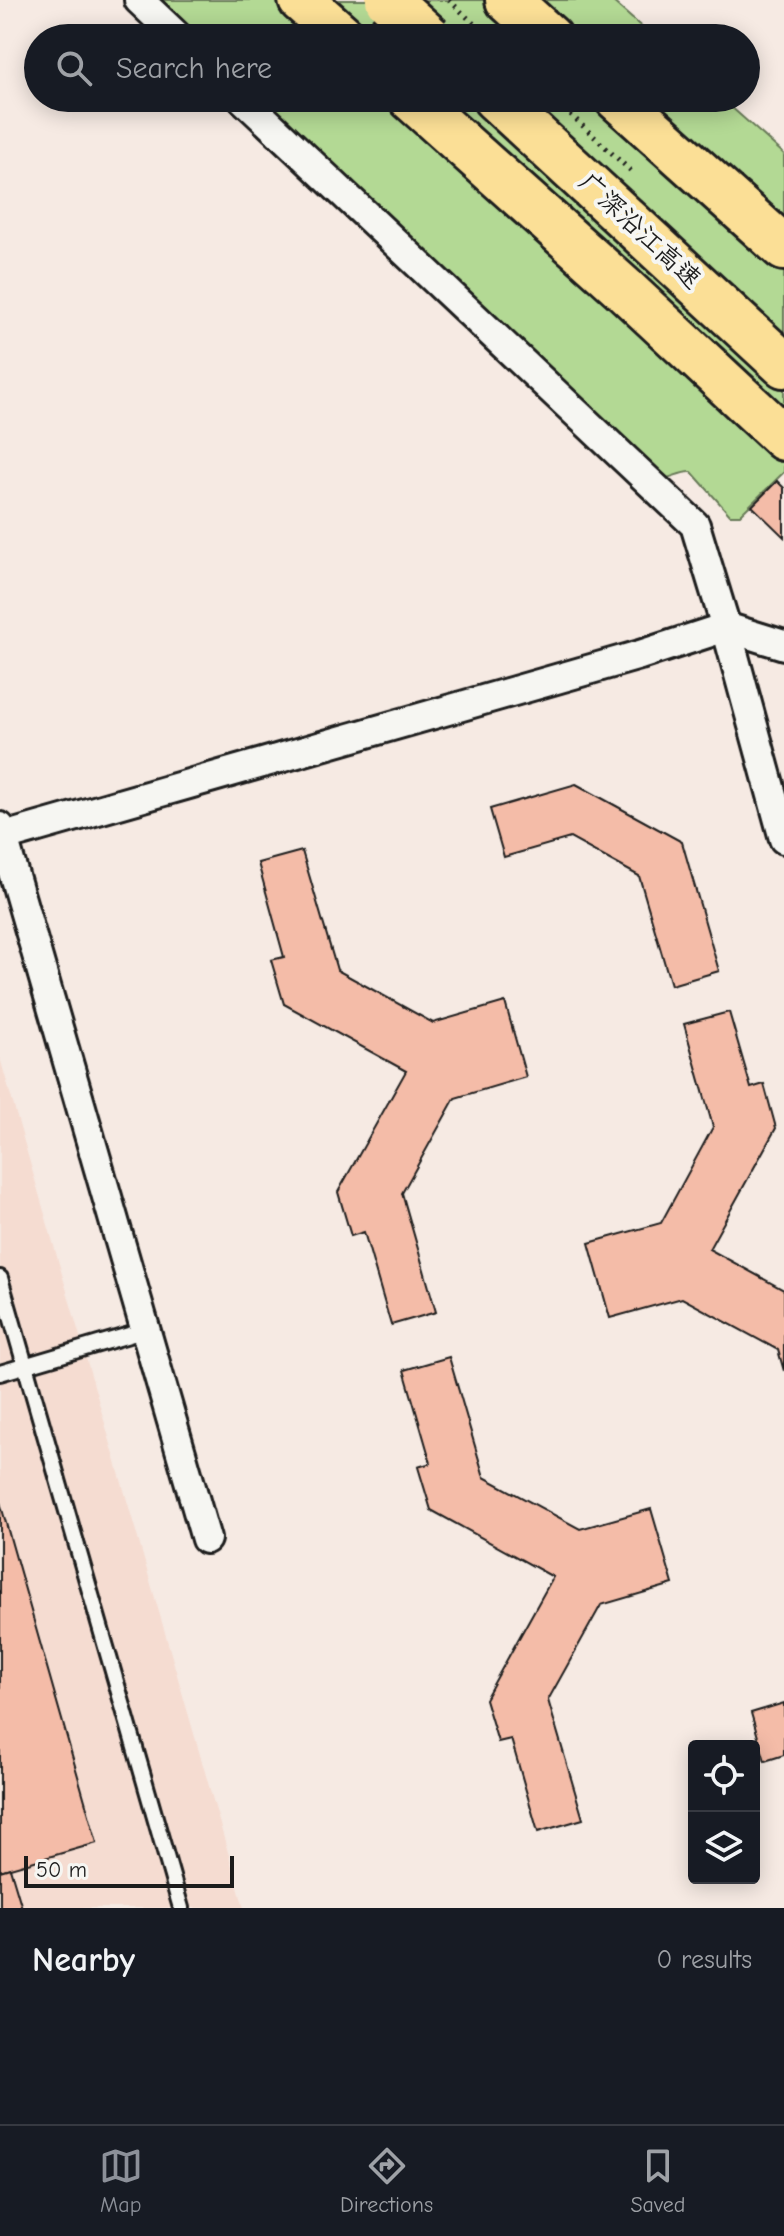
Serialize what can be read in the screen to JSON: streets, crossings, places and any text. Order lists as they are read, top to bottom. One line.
{"streets":{"highway":["广深沿江高速"]},"scale_bar":"50 m","page":{"search":"Search here","scale":"50 m","heading":["Nearby","0 results"],"nav":["Map","Directions","Saved"]}}
